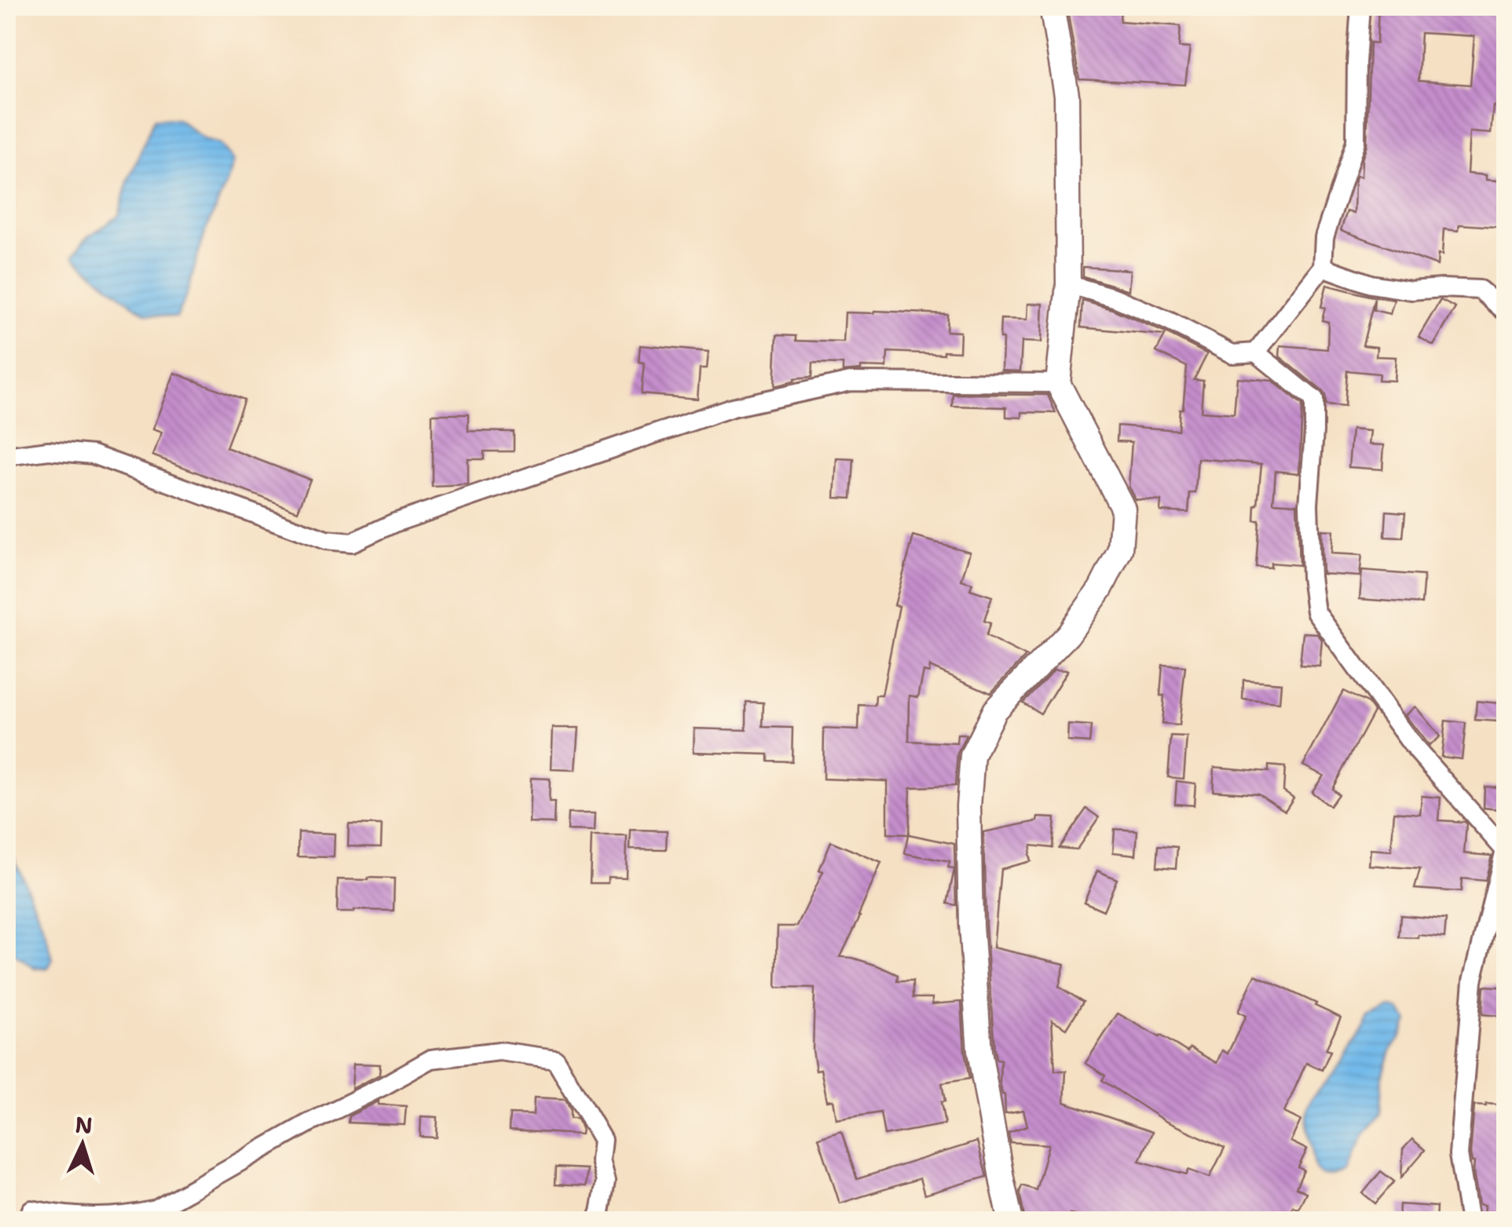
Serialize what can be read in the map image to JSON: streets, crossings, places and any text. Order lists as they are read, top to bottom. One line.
{"north":"top"}
